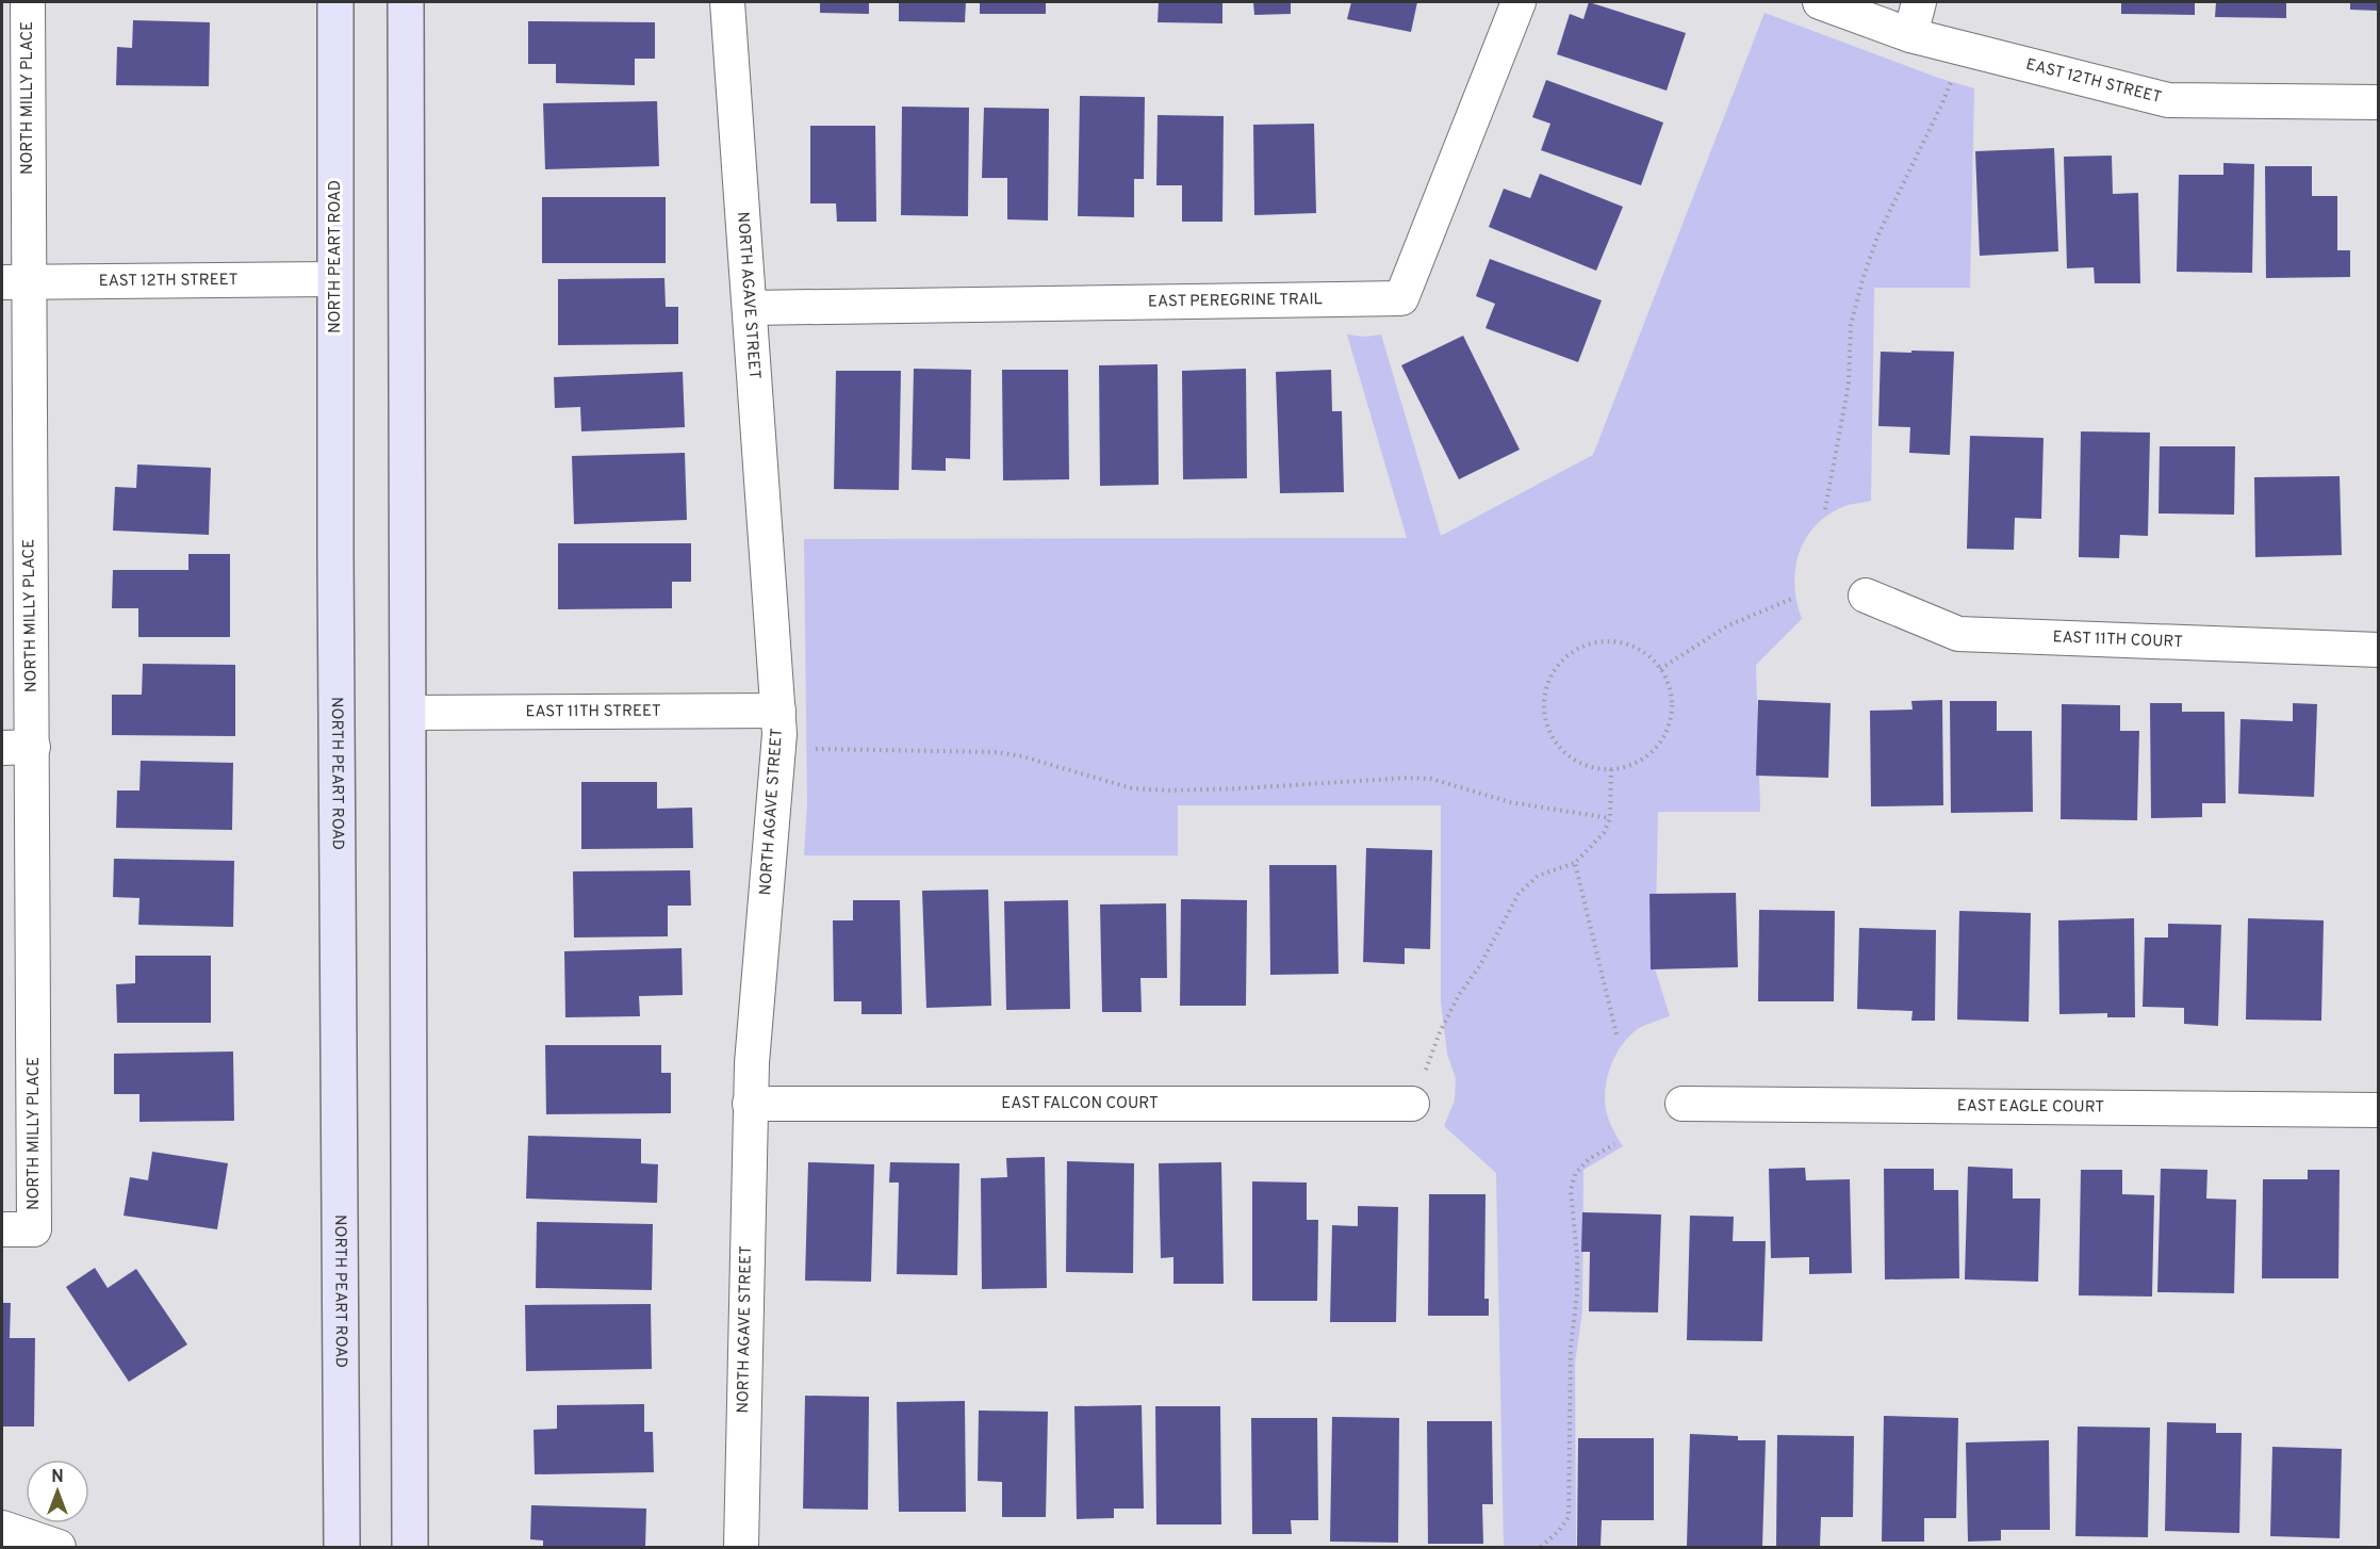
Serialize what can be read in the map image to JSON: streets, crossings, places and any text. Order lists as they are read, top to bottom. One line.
{"streets":{"street":["EAST 12TH STREET","NORTH MILLY PLACE","NORTH PEART ROAD","NORTH AGAVE STREET","EAST PEREGRINE TRAIL","EAST 11TH COURT","EAST 11TH STREET","EAST FALCON COURT","EAST EAGLE COURT"]},"crossings":[["EAST 12TH STREET","NORTH MILLY PLACE"],["EAST 12TH STREET","NORTH PEART ROAD"],["NORTH AGAVE STREET","EAST PEREGRINE TRAIL"],["NORTH AGAVE STREET","EAST 11TH STREET"],["NORTH AGAVE STREET","EAST FALCON COURT"]],"north":"top"}
